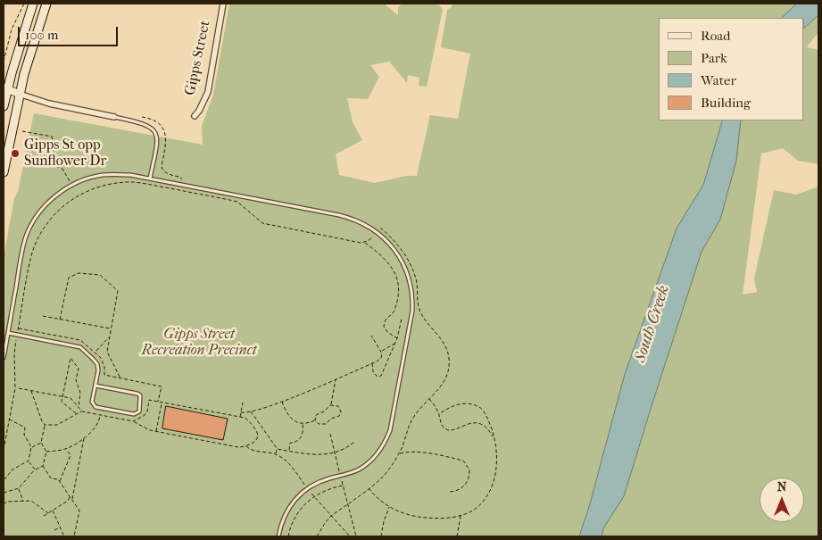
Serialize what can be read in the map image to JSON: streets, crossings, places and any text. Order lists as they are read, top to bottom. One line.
{"streets":{"street":["Gipps Street"]},"water":["South Creek"],"parks":["Gipps Street Recreation Precinct"],"places":["Gipps St opp Sunflower Dr"],"legend":["Road","Park","Water","Building"],"scale_bar":"100 m","north":"top"}
